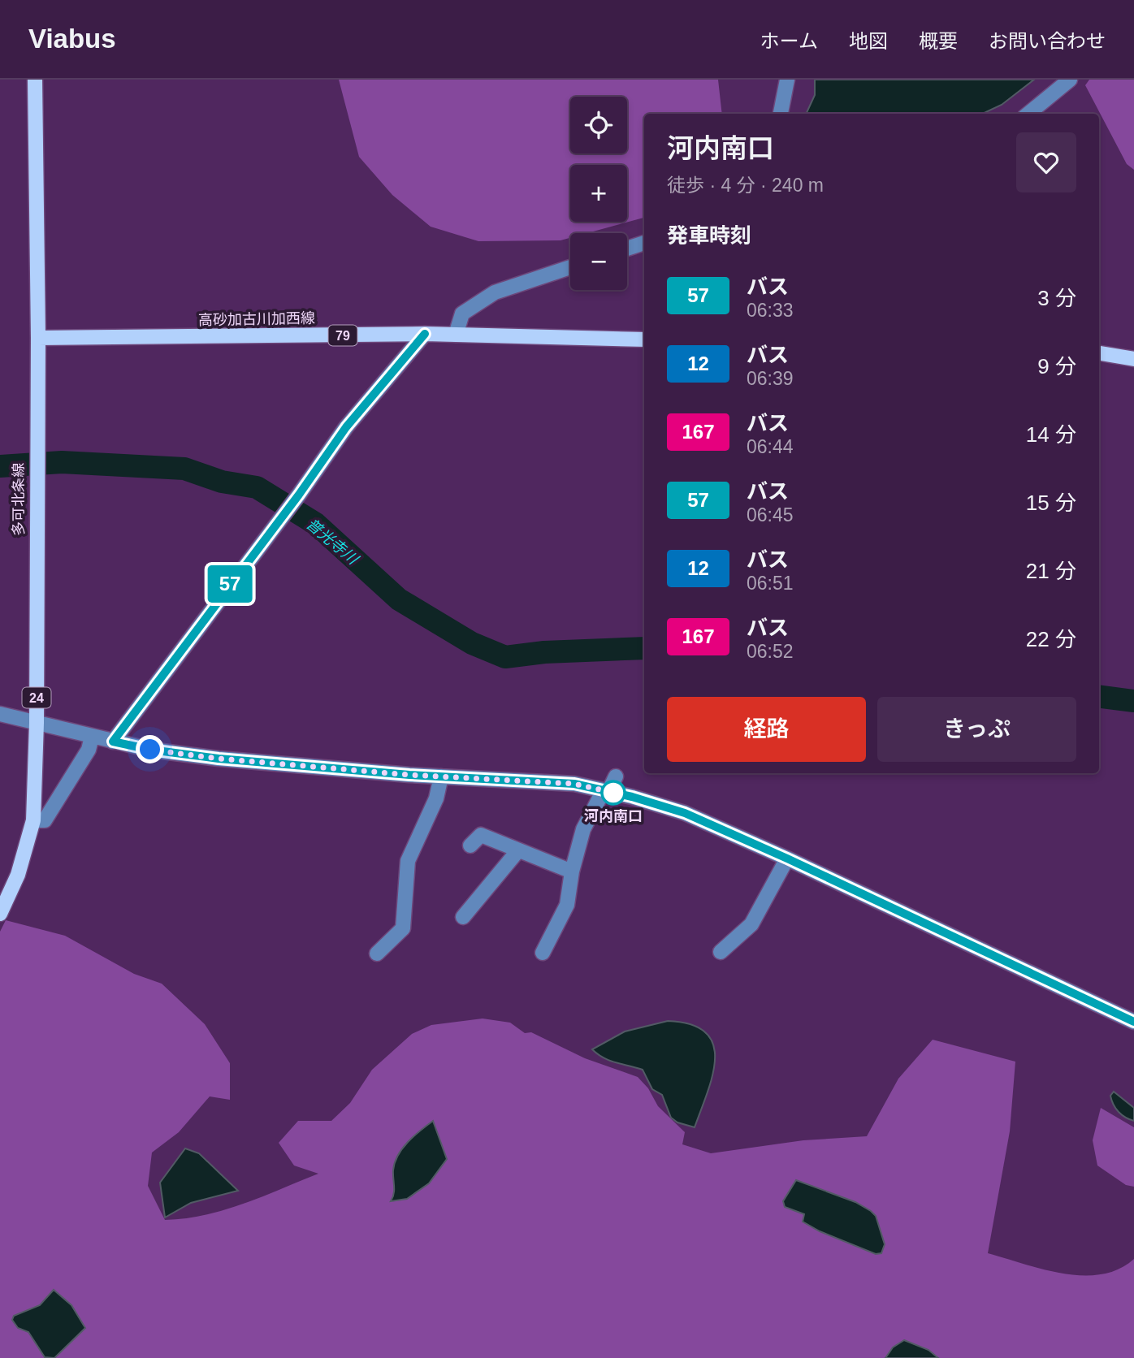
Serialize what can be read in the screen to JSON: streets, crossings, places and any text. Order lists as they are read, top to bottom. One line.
{"streets":{"main road":["高砂加古川加西線","79","多可北条線","24"]},"crossings":[["高砂加古川加西線","多可北条線"]],"water":["普光寺川"],"places":["河内南口"],"lines":["bus line 57"],"page":{"header":"Viabus","nav":["ホーム","地図","概要","お問い合わせ"],"on_map":"57","map_buttons":["+","−"],"heading":[["河内南口","徒歩 · 4 分 · 240 m"],"発車時刻"],"list":[{"mark":"57","name":"バス","note":"06:33","value":"3 分"},{"mark":"12","name":"バス","note":"06:39","value":"9 分"},{"mark":"167","name":"バス","note":"06:44","value":"14 分"},{"mark":"57","name":"バス","note":"06:45","value":"15 分"},{"mark":"12","name":"バス","note":"06:51","value":"21 分"},{"mark":"167","name":"バス","note":"06:52","value":"22 分"}],"buttons":["経路","きっぷ"]}}
